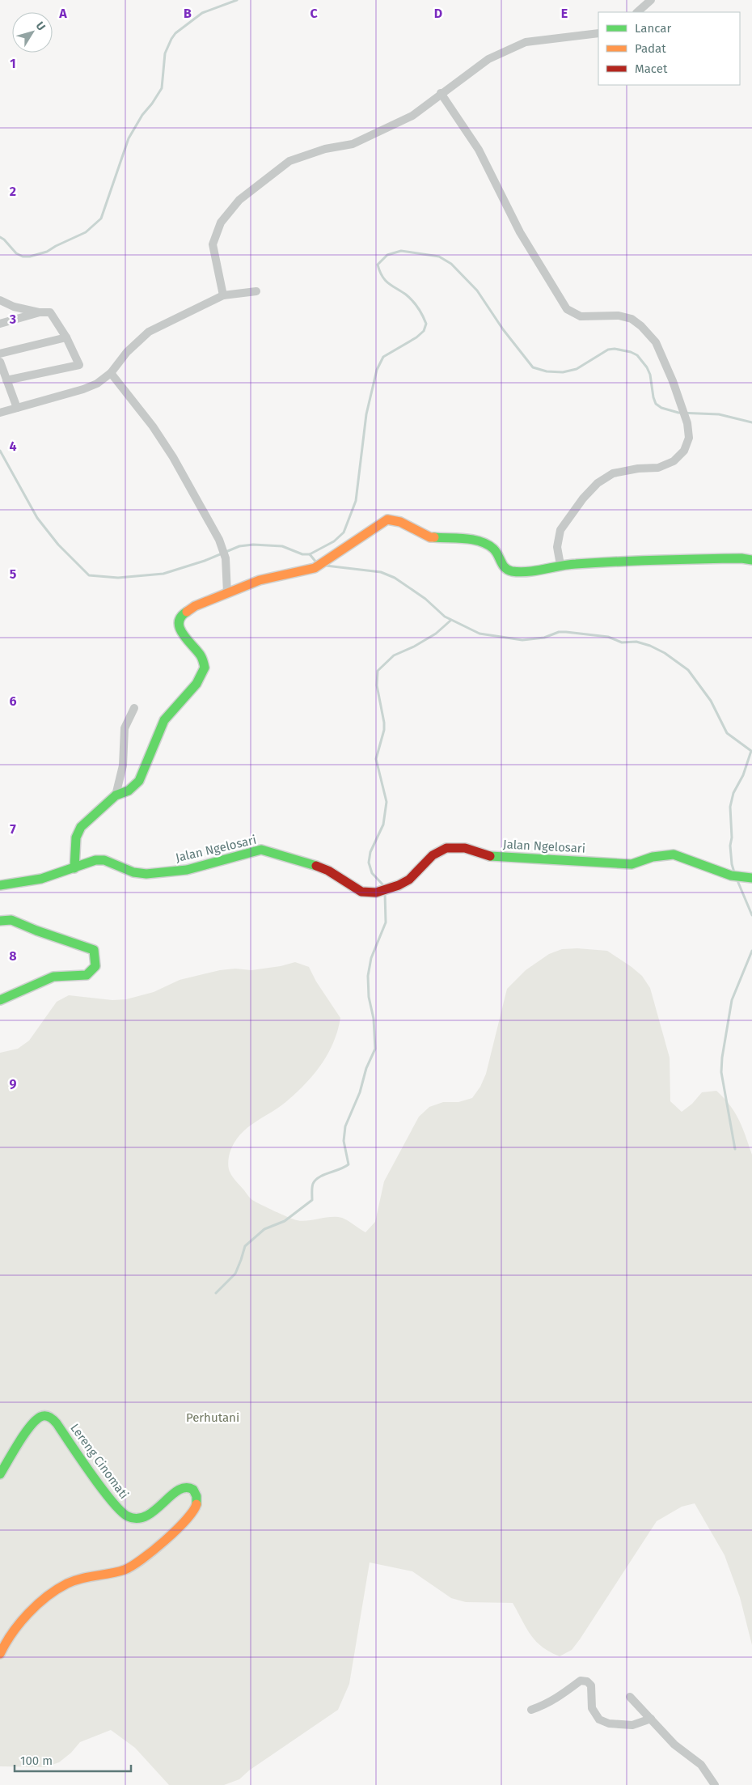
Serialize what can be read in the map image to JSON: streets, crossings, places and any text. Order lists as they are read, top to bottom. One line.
{"streets":{"street":["Jalan Ngelosari","Lereng Cinomati"]},"parks":["Perhutani"],"legend":["Lancar","Padat","Macet"],"scale_bar":"100 m","north":"top right","grid":{"columns":["A","B","C","D","E"],"rows":["1","2","3","4","5","6","7","8","9"]}}
